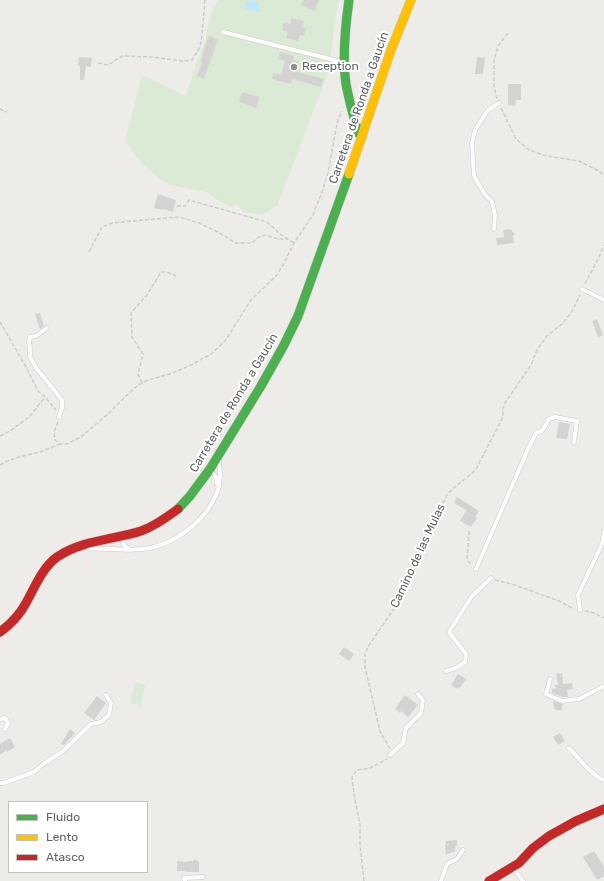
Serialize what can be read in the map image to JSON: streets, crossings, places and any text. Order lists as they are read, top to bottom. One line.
{"streets":{"main road":["Carretera de Ronda a Gaucín"],"path":["Camino de las Mulas"]},"places":["Reception"],"legend":["Fluido","Lento","Atasco"]}
